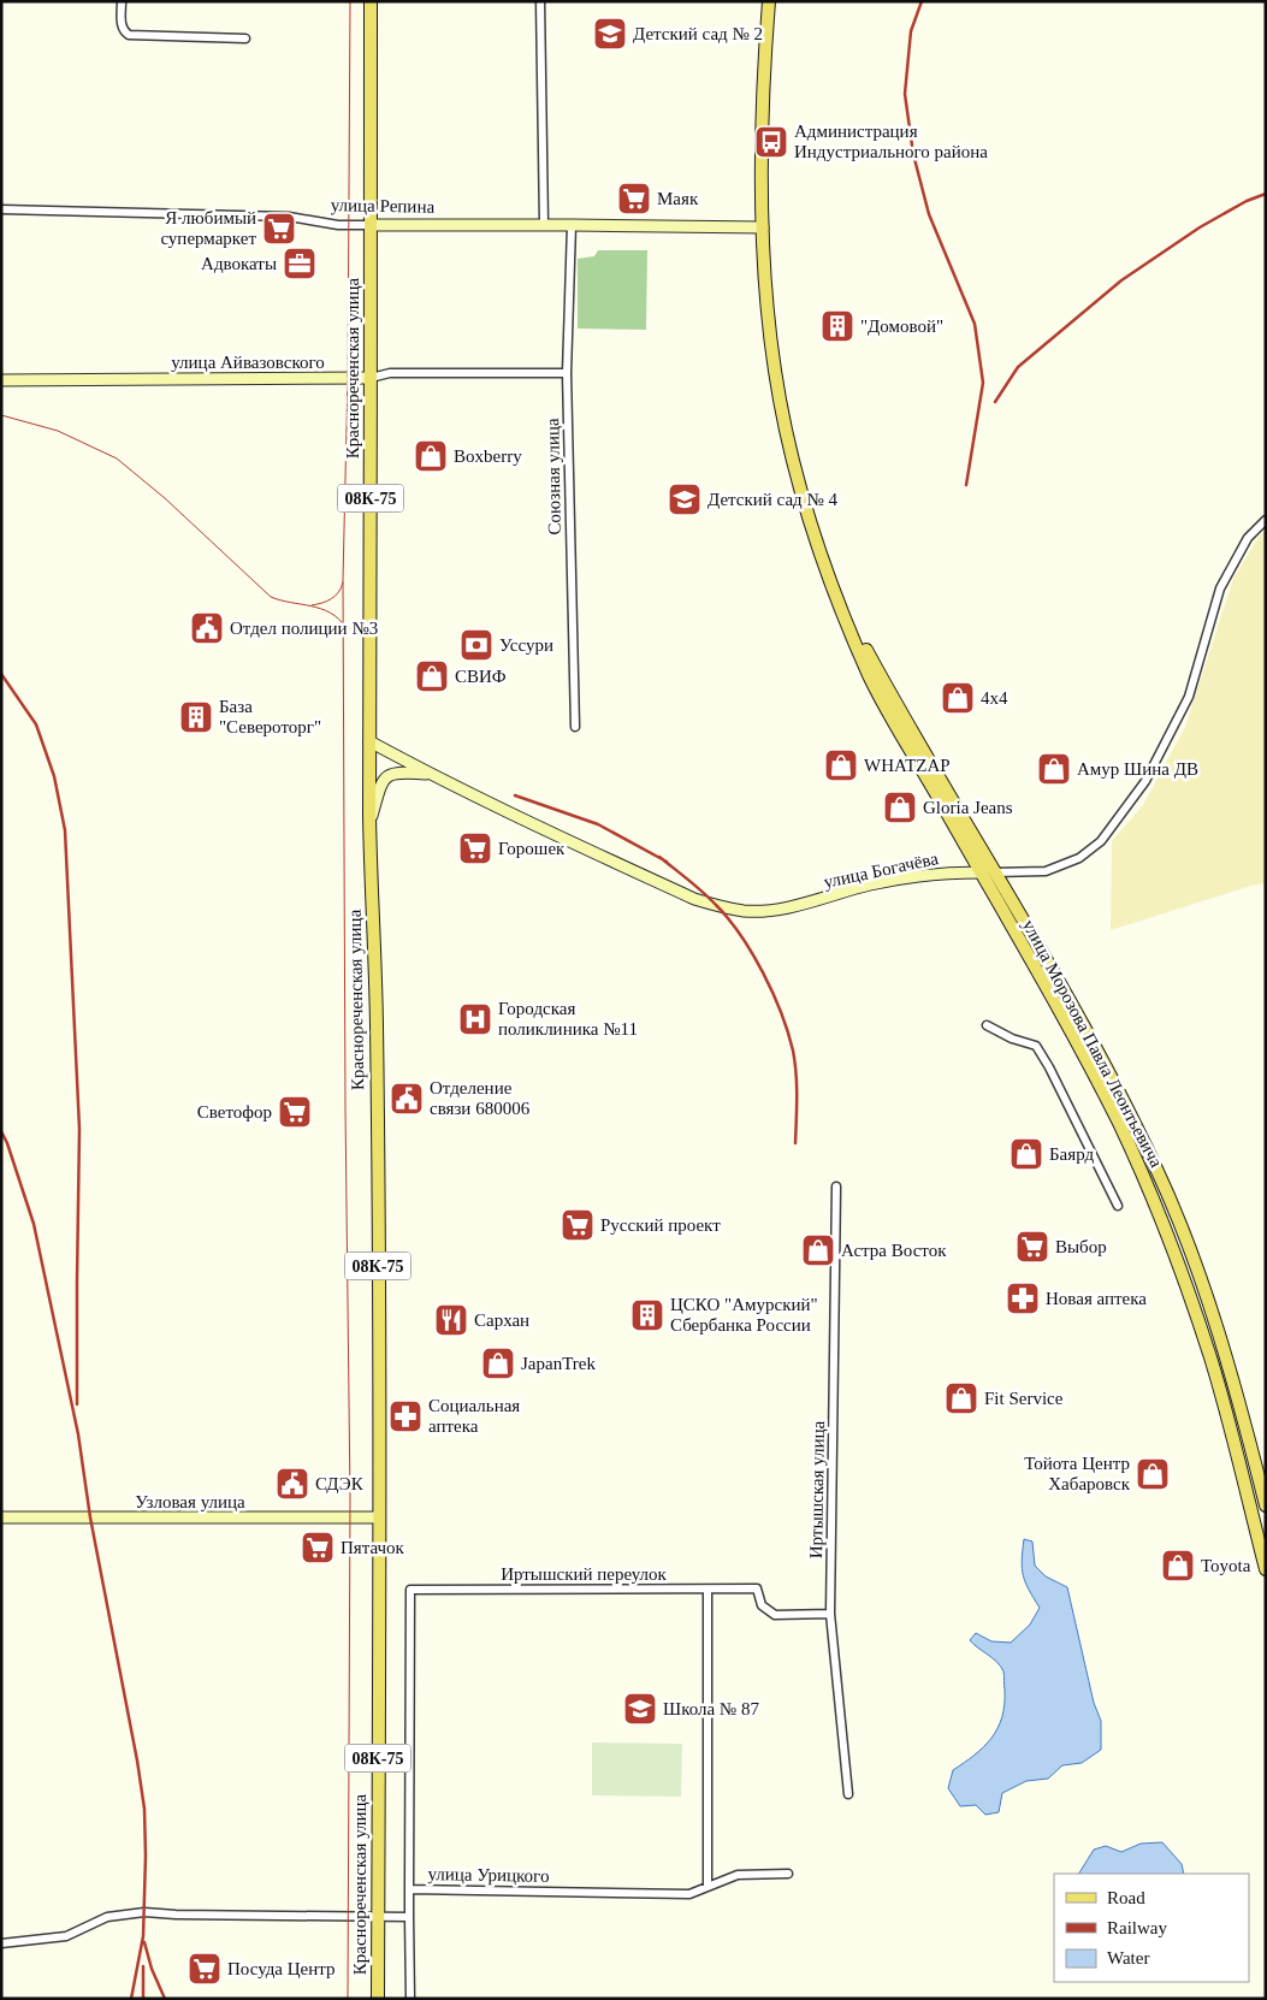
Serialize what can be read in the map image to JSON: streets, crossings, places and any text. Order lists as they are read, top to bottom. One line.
{"streets":{"main road":["Краснореченская улица","08К-75","улица Морозова Павла Леонтьевича"],"street":["улица Репина","улица Айвазовского","Союзная улица","улица Богачёва","Иртышская улица","Узловая улица","Иртышский переулок","улица Урицкого"]},"crossings":[["улица Репина","Краснореченская улица"],["улица Репина","Союзная улица"],["улица Репина","улица Морозова Павла Леонтьевича"],["улица Айвазовского","Краснореченская улица"],["улица Айвазовского","Союзная улица"],["Краснореченская улица","улица Богачёва"],["Краснореченская улица","Узловая улица"],["улица Богачёва","улица Морозова Павла Леонтьевича"],["Иртышская улица","Иртышский переулок"],["Иртышский переулок","улица Урицкого"]],"places":{"school or university":["Детский сад № 2","Детский сад № 4","Школа № 87"],"bus stop":["Администрация Индустриального района"],"supermarket":["Маяк","Я любимый супермаркет","Горошек","Светофор","Русский проект","Выбор","Пятачок","Посуда Центр"],"office":["Адвокаты"],"building":["\"Домовой\"","База \"Североторг\"","ЦСКО \"Амурский\" Сбербанка России"],"shop":["Boxberry","СВИФ","4х4","WHATZAP","Амур Шина ДВ","Gloria Jeans","Баярд","Астра Восток","JapanTrek","Fit Service","Тойота Центр Хабаровск","Toyota"],"public building":["Отдел полиции №3","Отделение связи 680006","СДЭК"],"bank":["Уссури"],"hospital":["Городская поликлиника №11"],"pharmacy":["Новая аптека","Социальная аптека"],"restaurant":["Сархан"]},"legend":["Road","Railway","Water"]}
